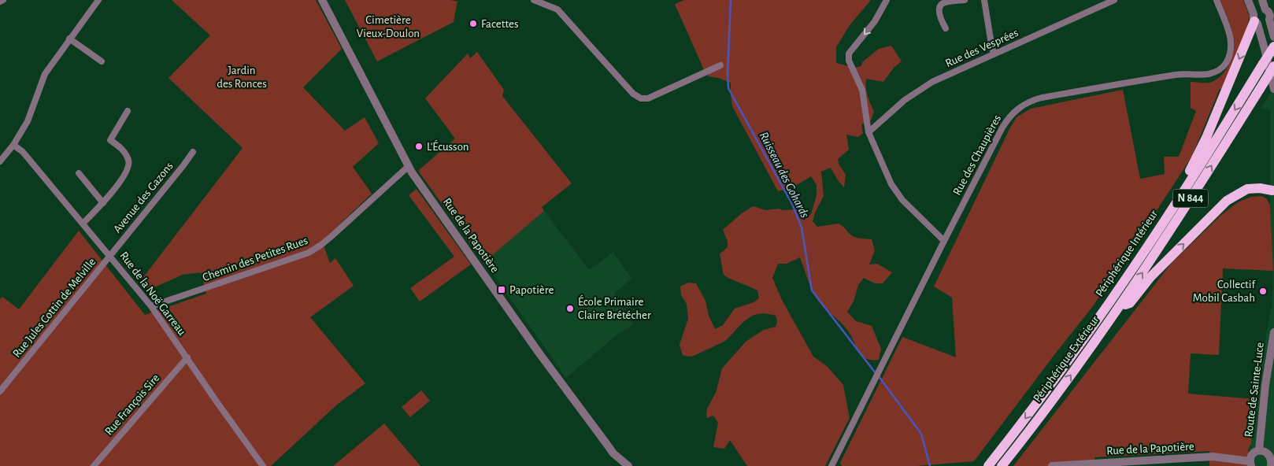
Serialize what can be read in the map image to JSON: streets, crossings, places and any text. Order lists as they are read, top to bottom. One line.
{"streets":{"highway":["N 844","Périphérique Intérieur","Périphérique Extérieur"],"street":["Rue des Vesprées","Rue des Chaupières","Avenue des Gazons","Rue de la Papotière","Chemin des Petites Rues","Rue de la Noë Garreau","Rue Jules Cottin de Melville","Route de Sainte-Luce","Rue François Sire"]},"crossings":[["Avenue des Gazons","Rue de la Noë Garreau"],["Avenue des Gazons","Rue Jules Cottin de Melville"],["Rue de la Papotière","Chemin des Petites Rues"],["Chemin des Petites Rues","Rue de la Noë Garreau"],["Rue de la Noë Garreau","Rue Jules Cottin de Melville"],["Rue de la Noë Garreau","Rue François Sire"]],"water":["Ruisseau des Gohards"],"parks":["Cimetière Vieux-Doulon","Jardin des Ronces"],"places":{"other":["Facettes","L'Écusson","Collectif Mobil Casbah","École Primaire Claire Brétécher"],"transit":["Papotière"]}}
